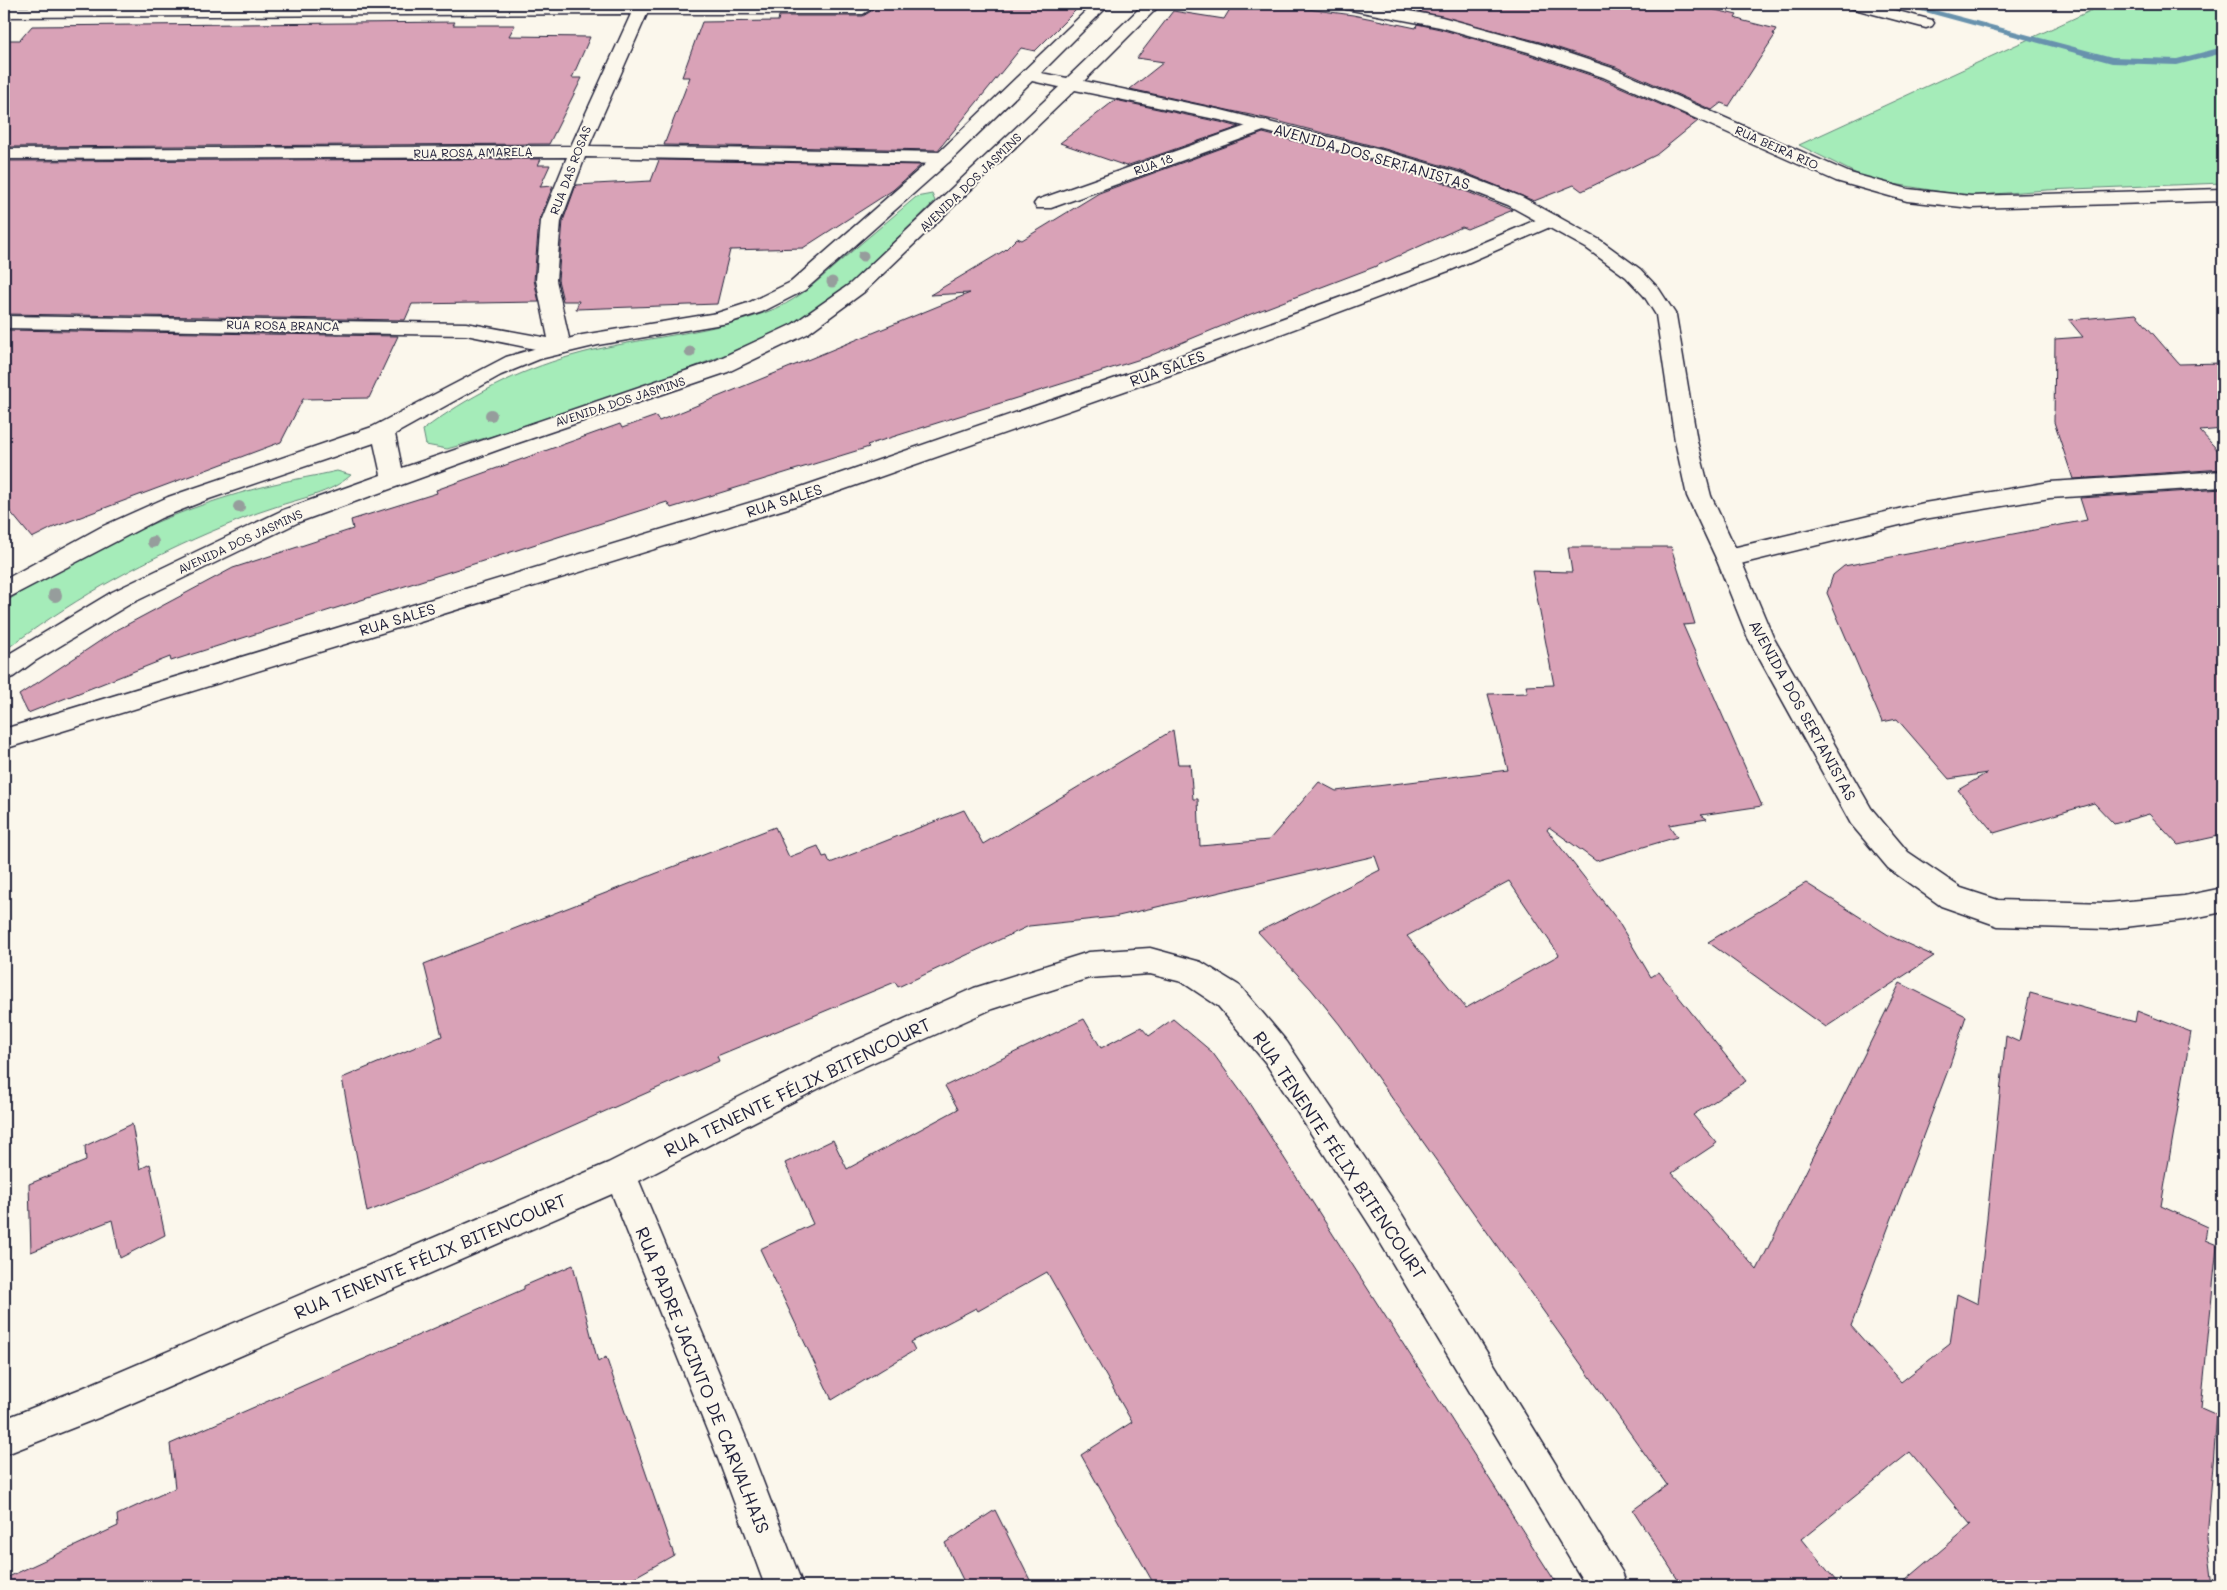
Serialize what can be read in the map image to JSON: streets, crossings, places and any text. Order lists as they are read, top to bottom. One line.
{"streets":{"street":["RUA BEIRA RIO","RUA ROSA AMARELA","AVENIDA DOS SERTANISTAS","RUA 18","RUA DAS ROSAS","AVENIDA DOS JASMINS","RUA ROSA BRANCA","RUA SALES","RUA TENENTE FÉLIX BITENCOURT","RUA PADRE JACINTO DE CARVALHAIS"]},"crossings":[["RUA ROSA AMARELA","RUA DAS ROSAS"],["AVENIDA DOS SERTANISTAS","RUA 18"],["AVENIDA DOS SERTANISTAS","AVENIDA DOS JASMINS"],["AVENIDA DOS SERTANISTAS","RUA SALES"],["RUA DAS ROSAS","RUA ROSA BRANCA"],["RUA TENENTE FÉLIX BITENCOURT","RUA PADRE JACINTO DE CARVALHAIS"]]}
